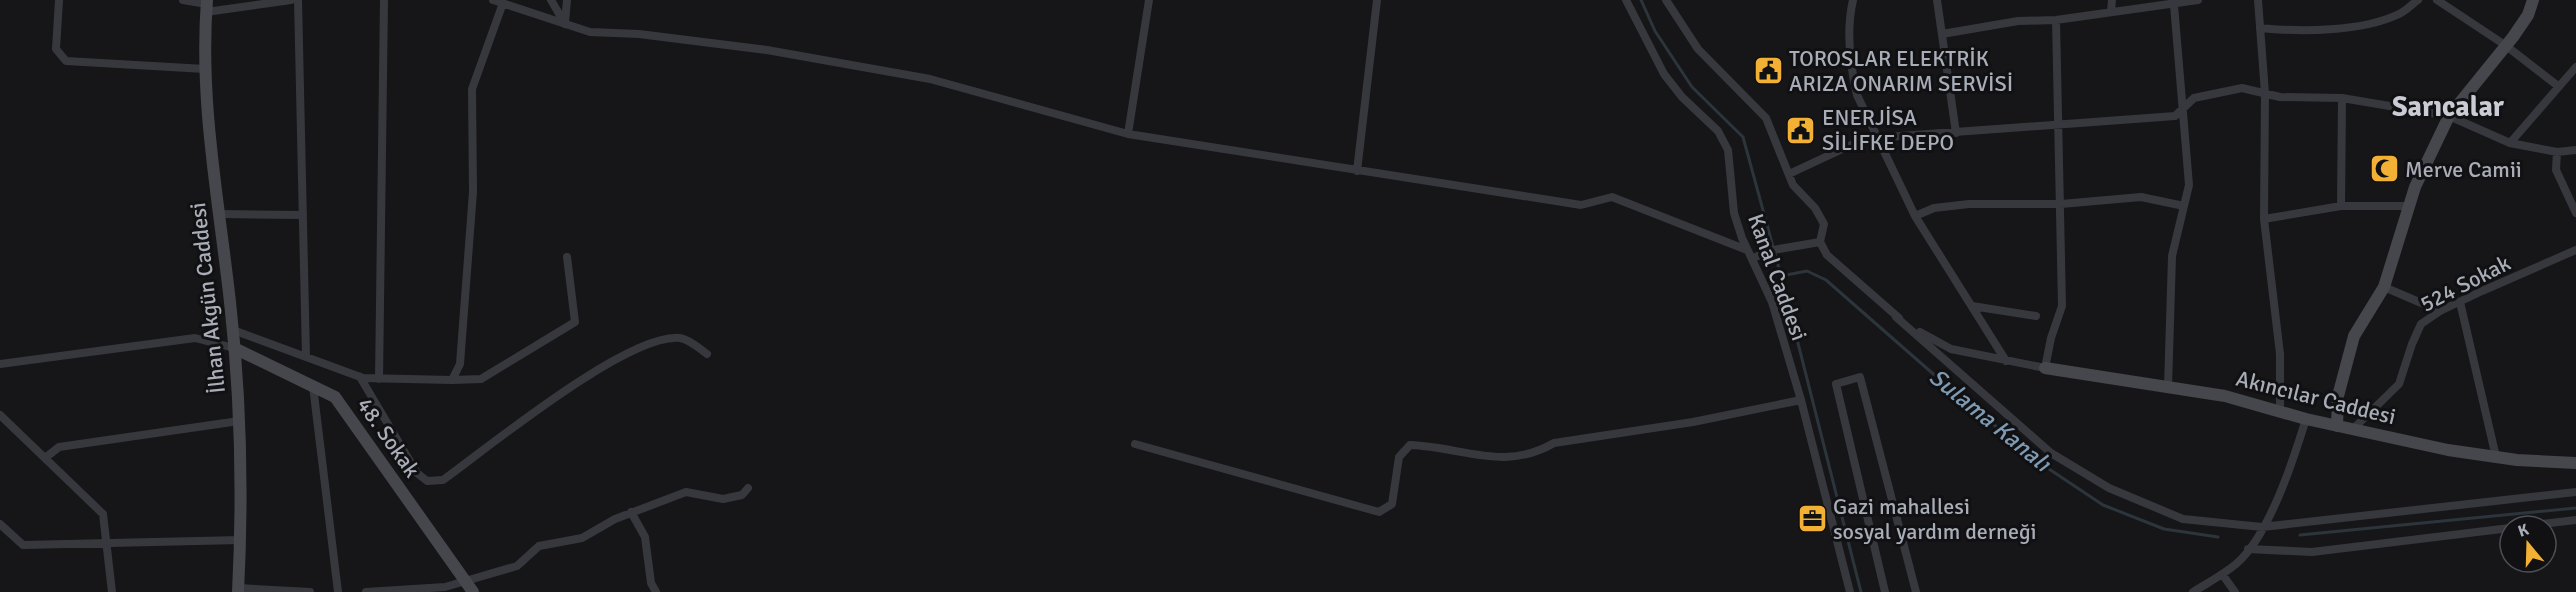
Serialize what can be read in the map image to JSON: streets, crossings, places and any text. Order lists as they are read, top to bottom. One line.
{"streets":{"street":["Kanal Caddesi","524 Sokak","İlhan Akgün Caddesi","Akıncılar Caddesi","48. Sokak"]},"crossings":[["524 Sokak","Akıncılar Caddesi"],["İlhan Akgün Caddesi","48. Sokak"]],"districts":["Sarıcalar"],"water":["Sulama Kanalı"],"places":{"public building":["TOROSLAR ELEKTRİK ARIZA ONARIM SERVİSİ","ENERJİSA SİLİFKE DEPO"],"mosque":["Merve Camii"],"office":["Gazi mahallesi sosyal yardım derneği"]},"north":"top"}
